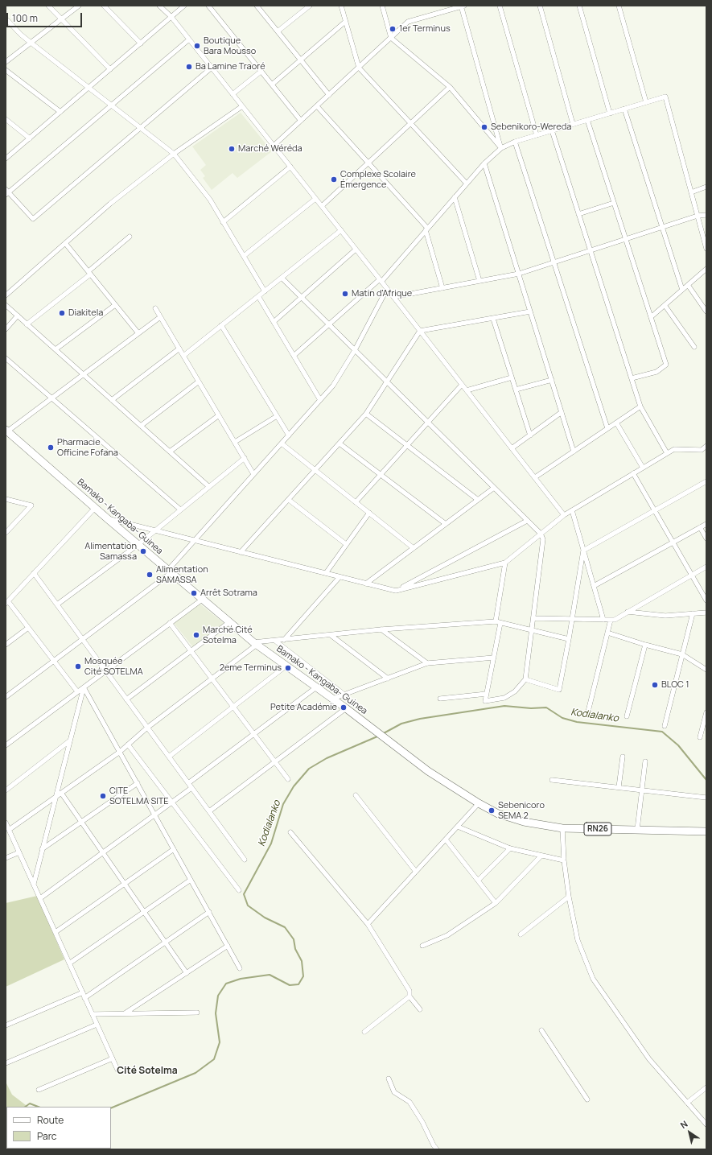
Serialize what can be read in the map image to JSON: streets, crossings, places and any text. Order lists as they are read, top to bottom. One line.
{"streets":{"main road":["Bamako - Kangaba- Guinea","RN26"]},"districts":["Cité Sotelma"],"water":["Kodialanko"],"places":["1er Terminus","Boutique Bara Mousso","Ba Lamine Traoré","Sebenikoro-Wereda","Marché Wéréda","Complexe Scolaire Émergence","Matin d'Afrique","Diakitela","Pharmacie Officine Fofana","Alimentation Samassa","Alimentation SAMASSA","Arrêt Sotrama","Marché Cité Sotelma","Mosquée Cité SOTELMA","2eme Terminus","BLOC 1","Petite Académie","CITE SOTELMA SITE","Sebenicoro SEMA 2"],"legend":["Route","Parc"],"scale_bar":"100 m","north":"top left"}
